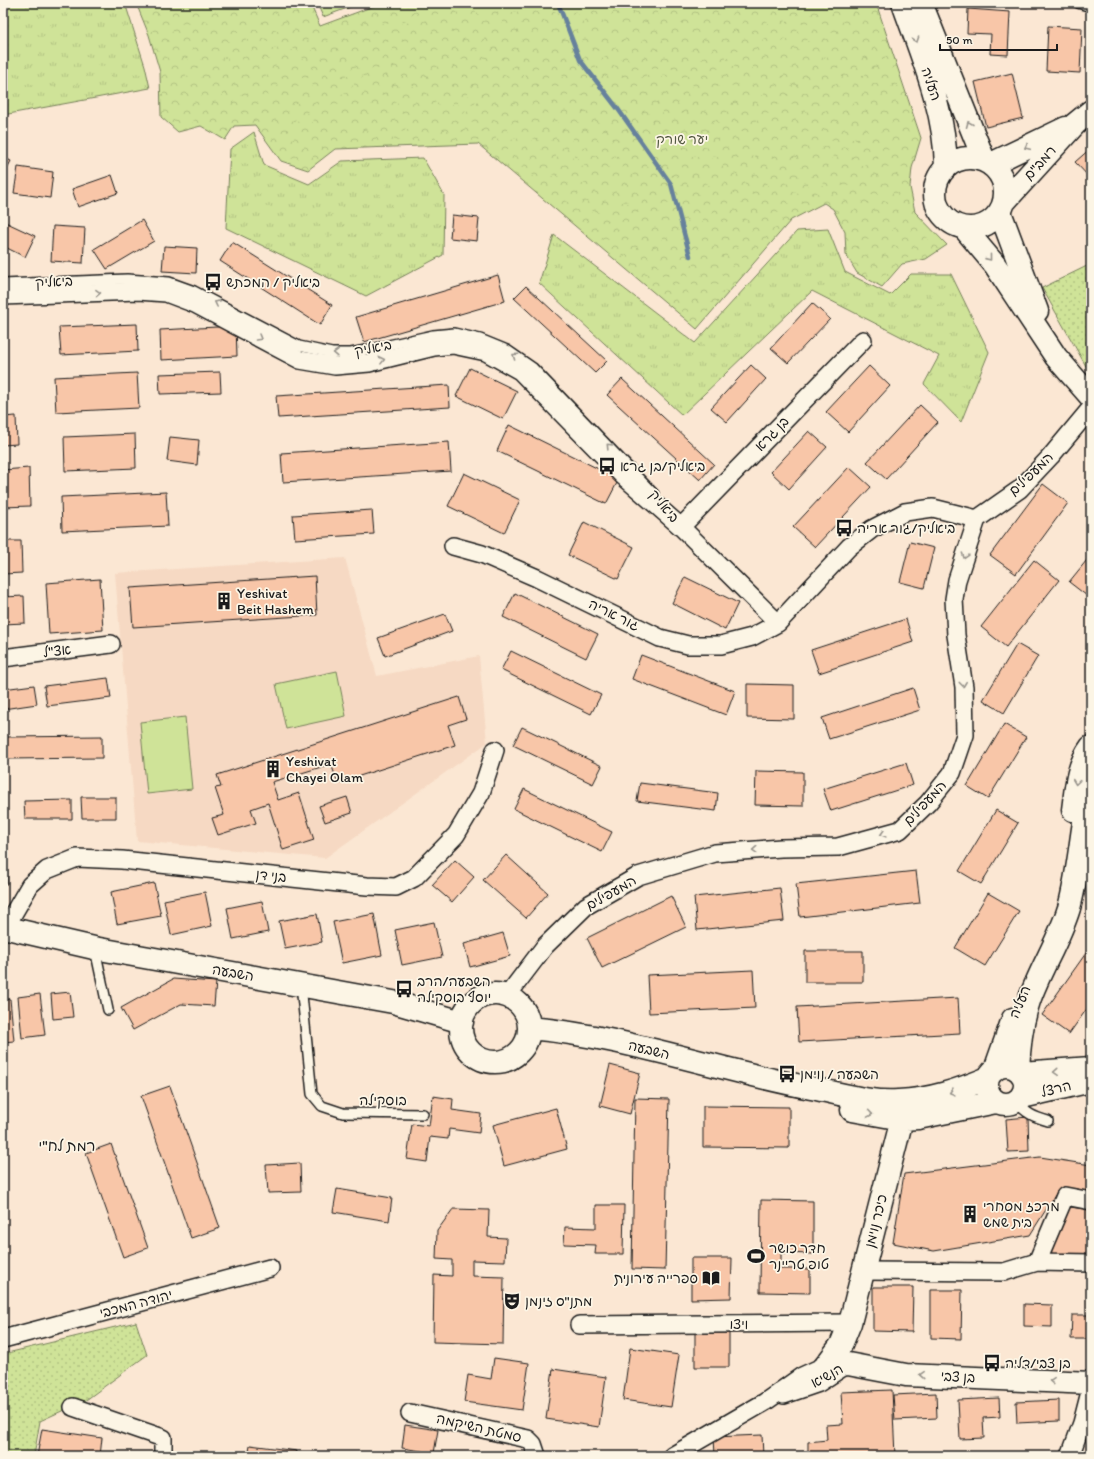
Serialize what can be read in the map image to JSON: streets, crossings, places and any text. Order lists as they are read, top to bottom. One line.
{"streets":{"main road":["העליה","רמב\"ם","השבעה","הרצל","כיכר נוימן","הנשיא","בן צבי"],"street":["ביאליק","בן גרא","המעפילים","גור אריה","אצ\"ל","בני דן","יהודה המכבי","ויצו","סמטת השיקמה"],"lane":["בוסקילה"]},"crossings":[["העליה","רמב\"ם"],["העליה","השבעה"],["העליה","הרצל"],["ביאליק","בן גרא"],["ביאליק","גור אריה"],["המעפילים","השבעה"],["בני דן","השבעה"],["השבעה","הרצל"],["השבעה","בוסקילה"],["השבעה","כיכר נוימן"],["כיכר נוימן","ויצו"],["כיכר נוימן","הנשיא"],["ויצו","הנשיא"],["הנשיא","בן צבי"]],"one_way":["המעפילים","בן צבי"],"districts":["רמת לח\"י"],"parks":["יער שורק"],"places":{"bus stop":["ביאליק / המכתש","ביאליק/בן גרא","ביאליק/גור אריה","השבעה/הרב יוסף בוסקילה","השבעה / נוימן","בן צבי/דליה"],"building":["Yeshivat Beit Hashem","Yeshivat Chayei Olam","מרכז מסחרי בית שמש"],"sports":["חדר כושר טופ טריינר"],"library":["ספרייה עירונית"],"theatre":["מתנ\"ס זינמן"]},"scale_bar":"50 m"}
